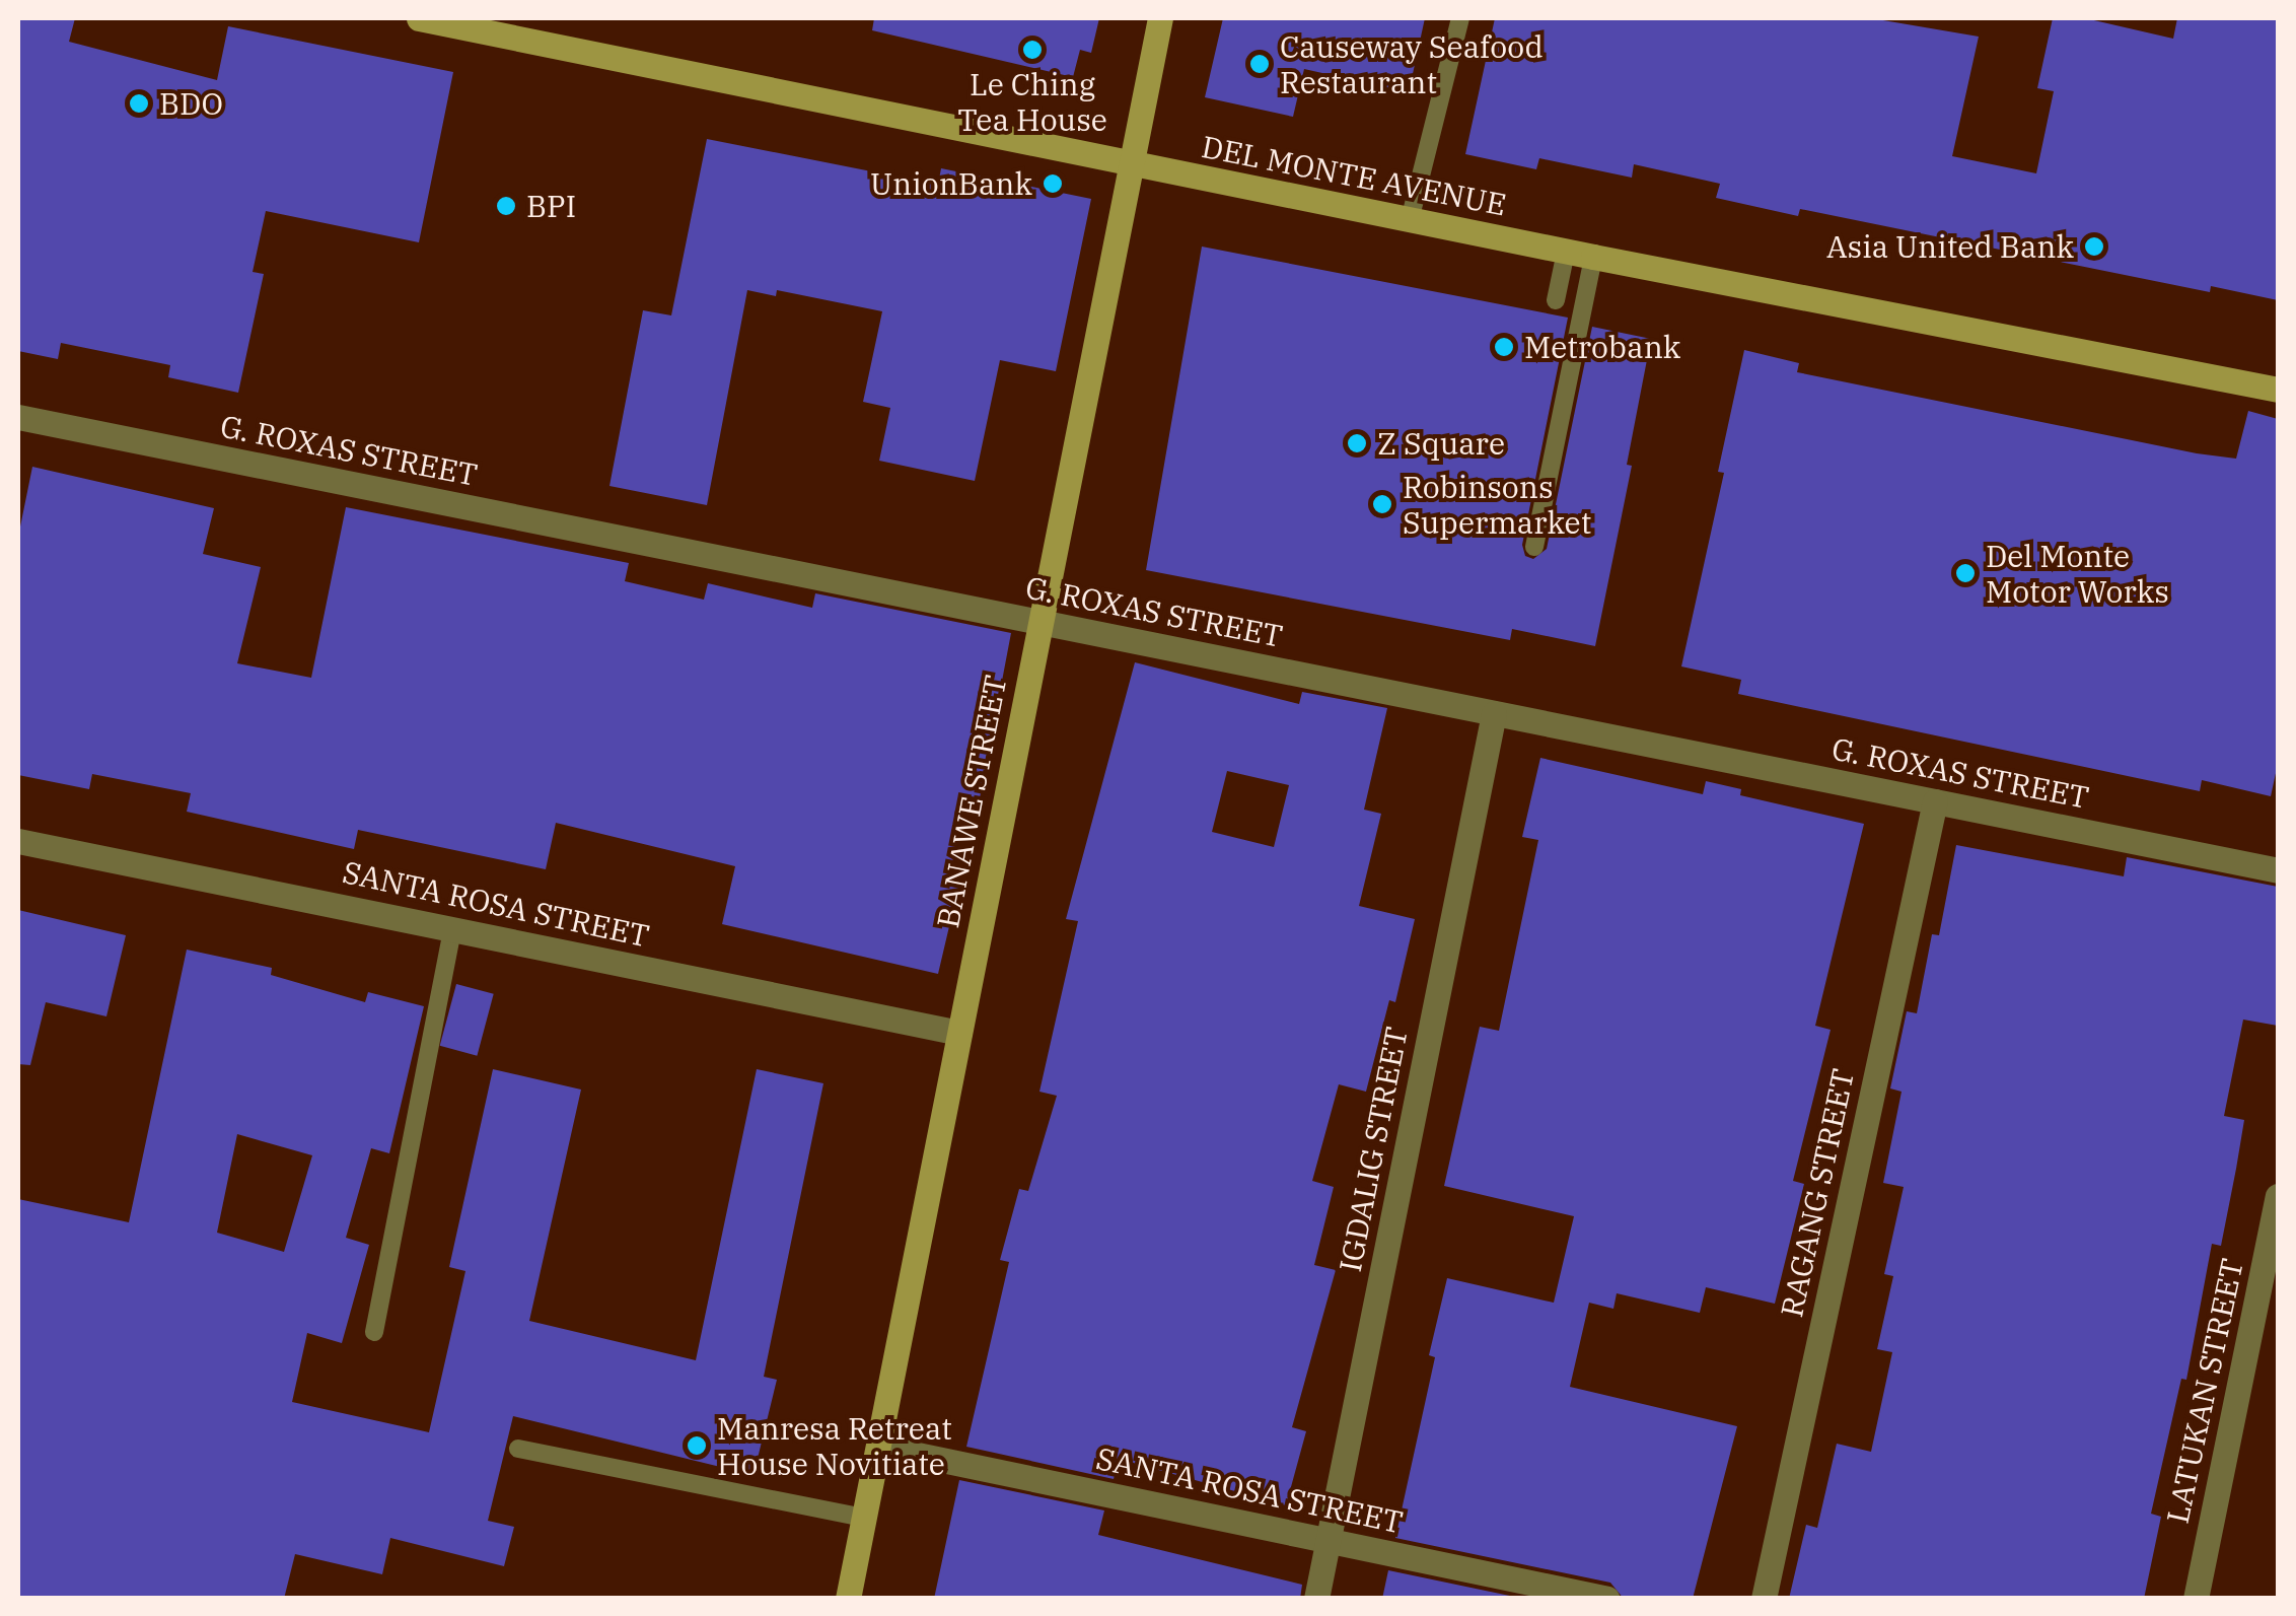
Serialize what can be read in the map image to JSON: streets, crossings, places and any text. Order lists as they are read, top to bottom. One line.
{"streets":{"main road":["DEL MONTE AVENUE","BANAWE STREET"],"street":["G. ROXAS STREET","SANTA ROSA STREET","IGDALIG STREET","RAGANG STREET","LATUKAN STREET"]},"crossings":[["DEL MONTE AVENUE","BANAWE STREET"],["G. ROXAS STREET","BANAWE STREET"],["G. ROXAS STREET","IGDALIG STREET"],["G. ROXAS STREET","RAGANG STREET"],["BANAWE STREET","SANTA ROSA STREET"],["SANTA ROSA STREET","IGDALIG STREET"]],"places":["Le Ching Tea House","Causeway Seafood Restaurant","BDO","UnionBank","BPI","Asia United Bank","Metrobank","Z Square","Robinsons Supermarket","Del Monte Motor Works","Manresa Retreat House Novitiate"]}
